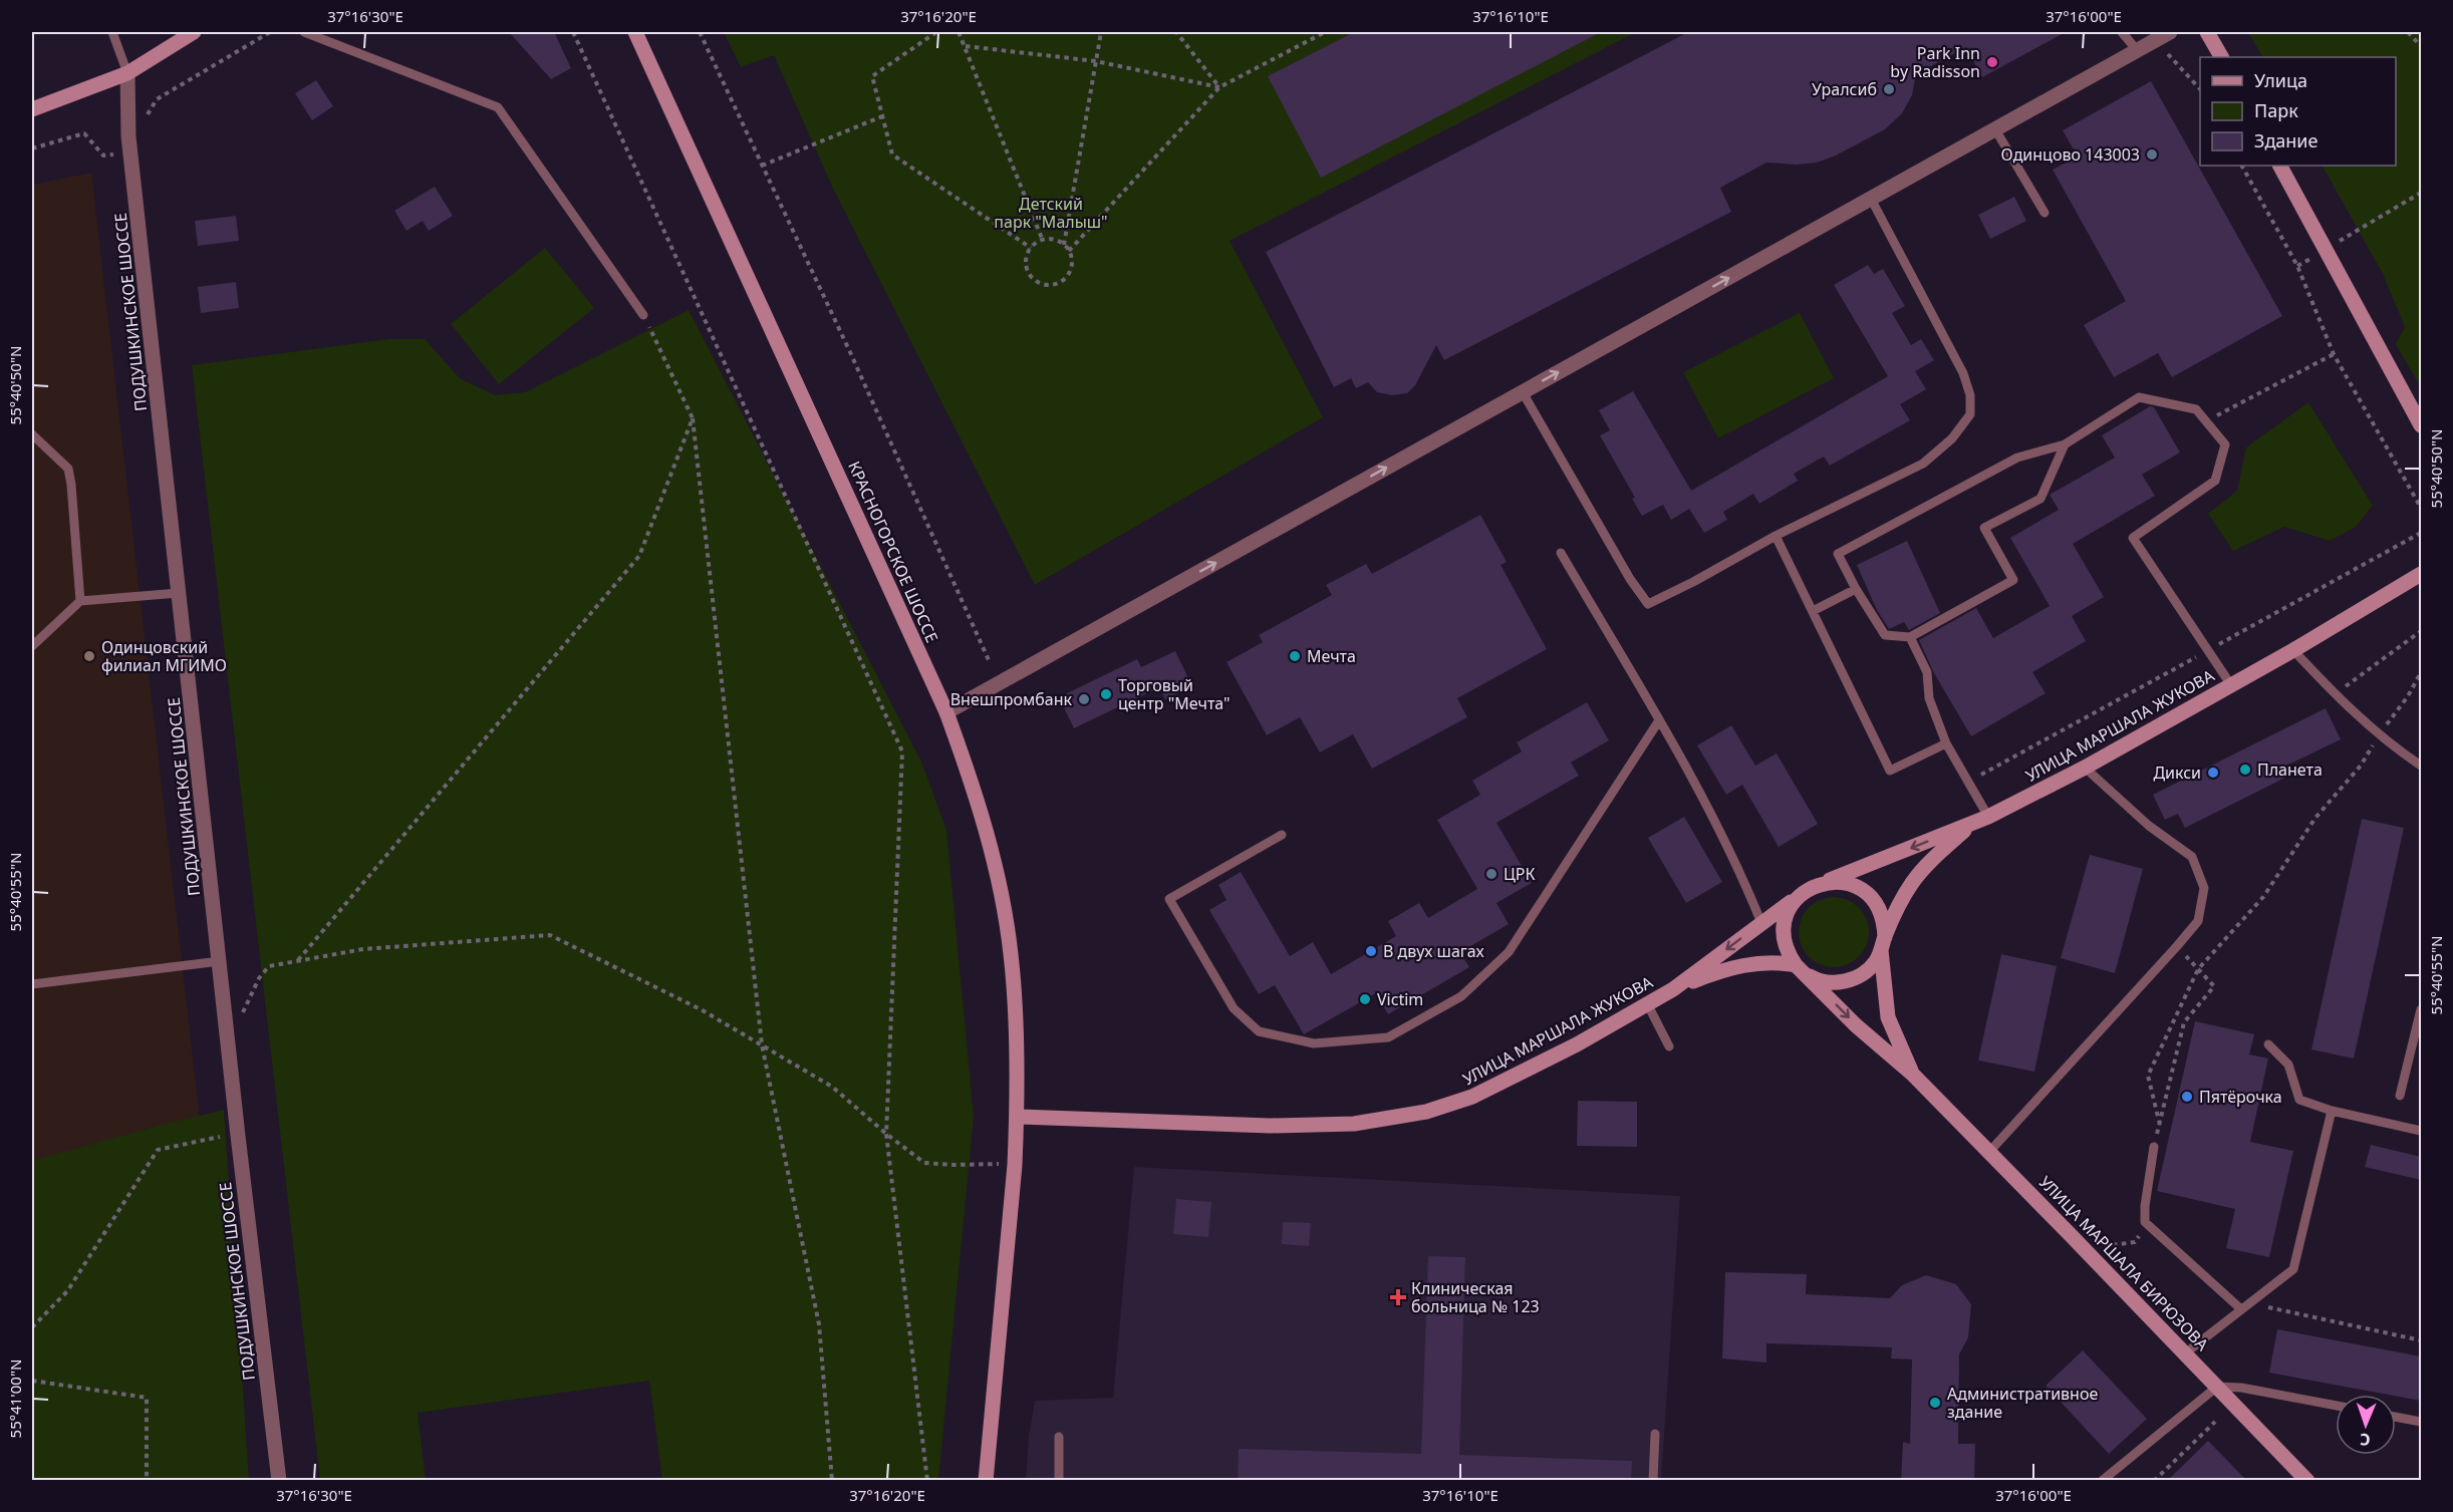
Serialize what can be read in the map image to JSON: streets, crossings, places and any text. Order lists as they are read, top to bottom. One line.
{"streets":{"street":["ПОДУШКИНСКОЕ ШОССЕ","КРАСНОГОРСКОЕ ШОССЕ","УЛИЦА МАРШАЛА ЖУКОВА","УЛИЦА МАРШАЛА БИРЮЗОВА"]},"crossings":[["КРАСНОГОРСКОЕ ШОССЕ","УЛИЦА МАРШАЛА ЖУКОВА"],["УЛИЦА МАРШАЛА ЖУКОВА","УЛИЦА МАРШАЛА БИРЮЗОВА"]],"parks":["Детский парк \"Малыш\""],"places":{"other":["Park Inn by Radisson","Уралсиб","Одинцово 143003","Одинцовский филиал МГИМО","Мечта","Торговый центр \"Мечта\"","Внешпромбанк","Планета","Дикси","ЦРК","В двух шагах","Victim","Пятёрочка","Административное здание"],"health":["Клиническая больница № 123"]},"legend":["Улица","Парк","Здание"],"north":"bottom","coordinates":["37°16'30\"E","37°16'20\"E","37°16'10\"E","37°16'00\"E","55°40'50\"N","55°40'55\"N","55°41'00\"N"]}
